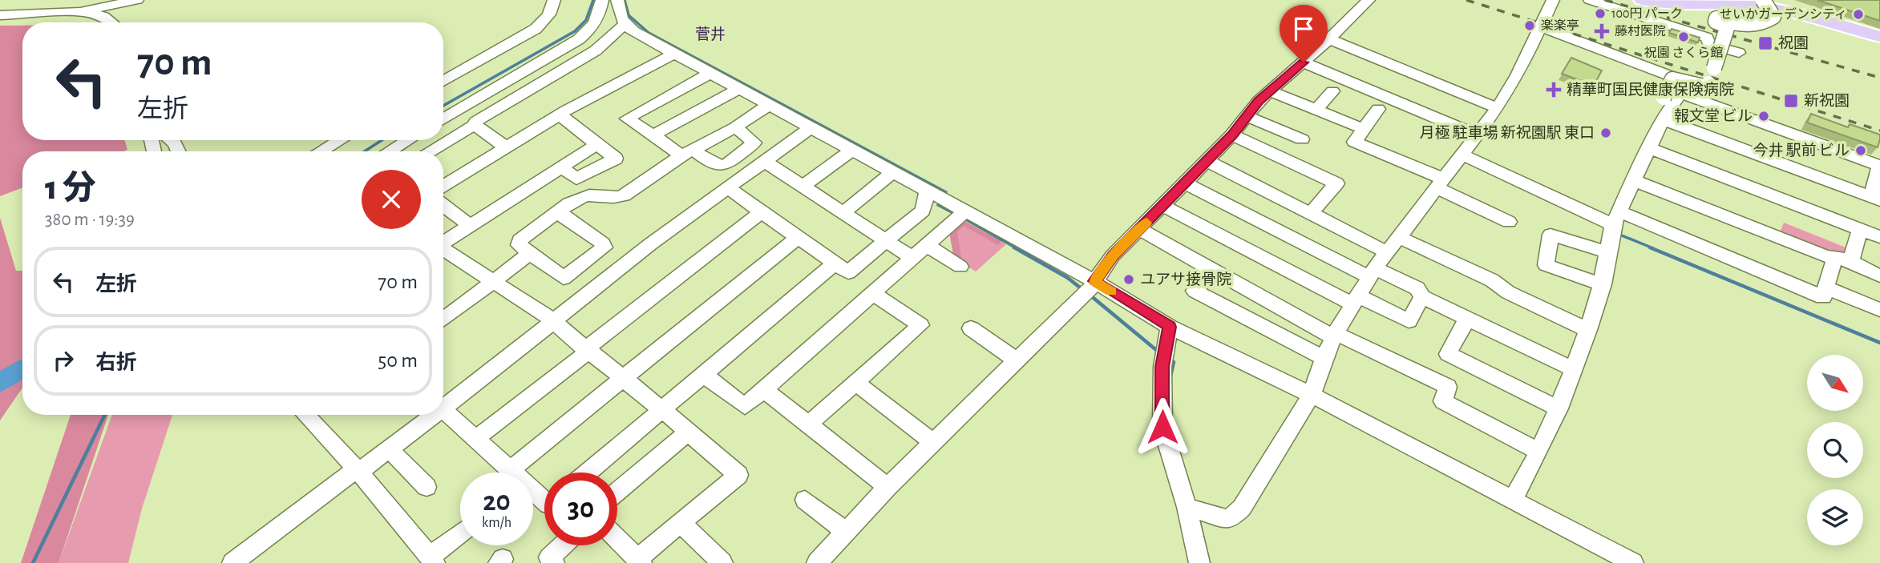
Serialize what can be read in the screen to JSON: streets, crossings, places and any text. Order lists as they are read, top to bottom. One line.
{"districts":["菅井"],"places":{"other":["100円 パーク","せいかガーデンシティ","楽楽亭","祝園 さくら館","報文堂 ビル","月極 駐車場 新祝園駅 東口","今井 駅前 ビル","ユアサ接骨院"],"health":["藤村医院","精華町国民健康保険病院"],"transit":["祝園","新祝園"]},"north":"bottom right","page":{"turn":["70 m","左折"],"heading":["1 分","380 m · 19:39"],"list":[{"name":"左折","value":"70 m"},{"name":"右折","value":"50 m"}],"speed":"20 km/h","limit":"30"}}
